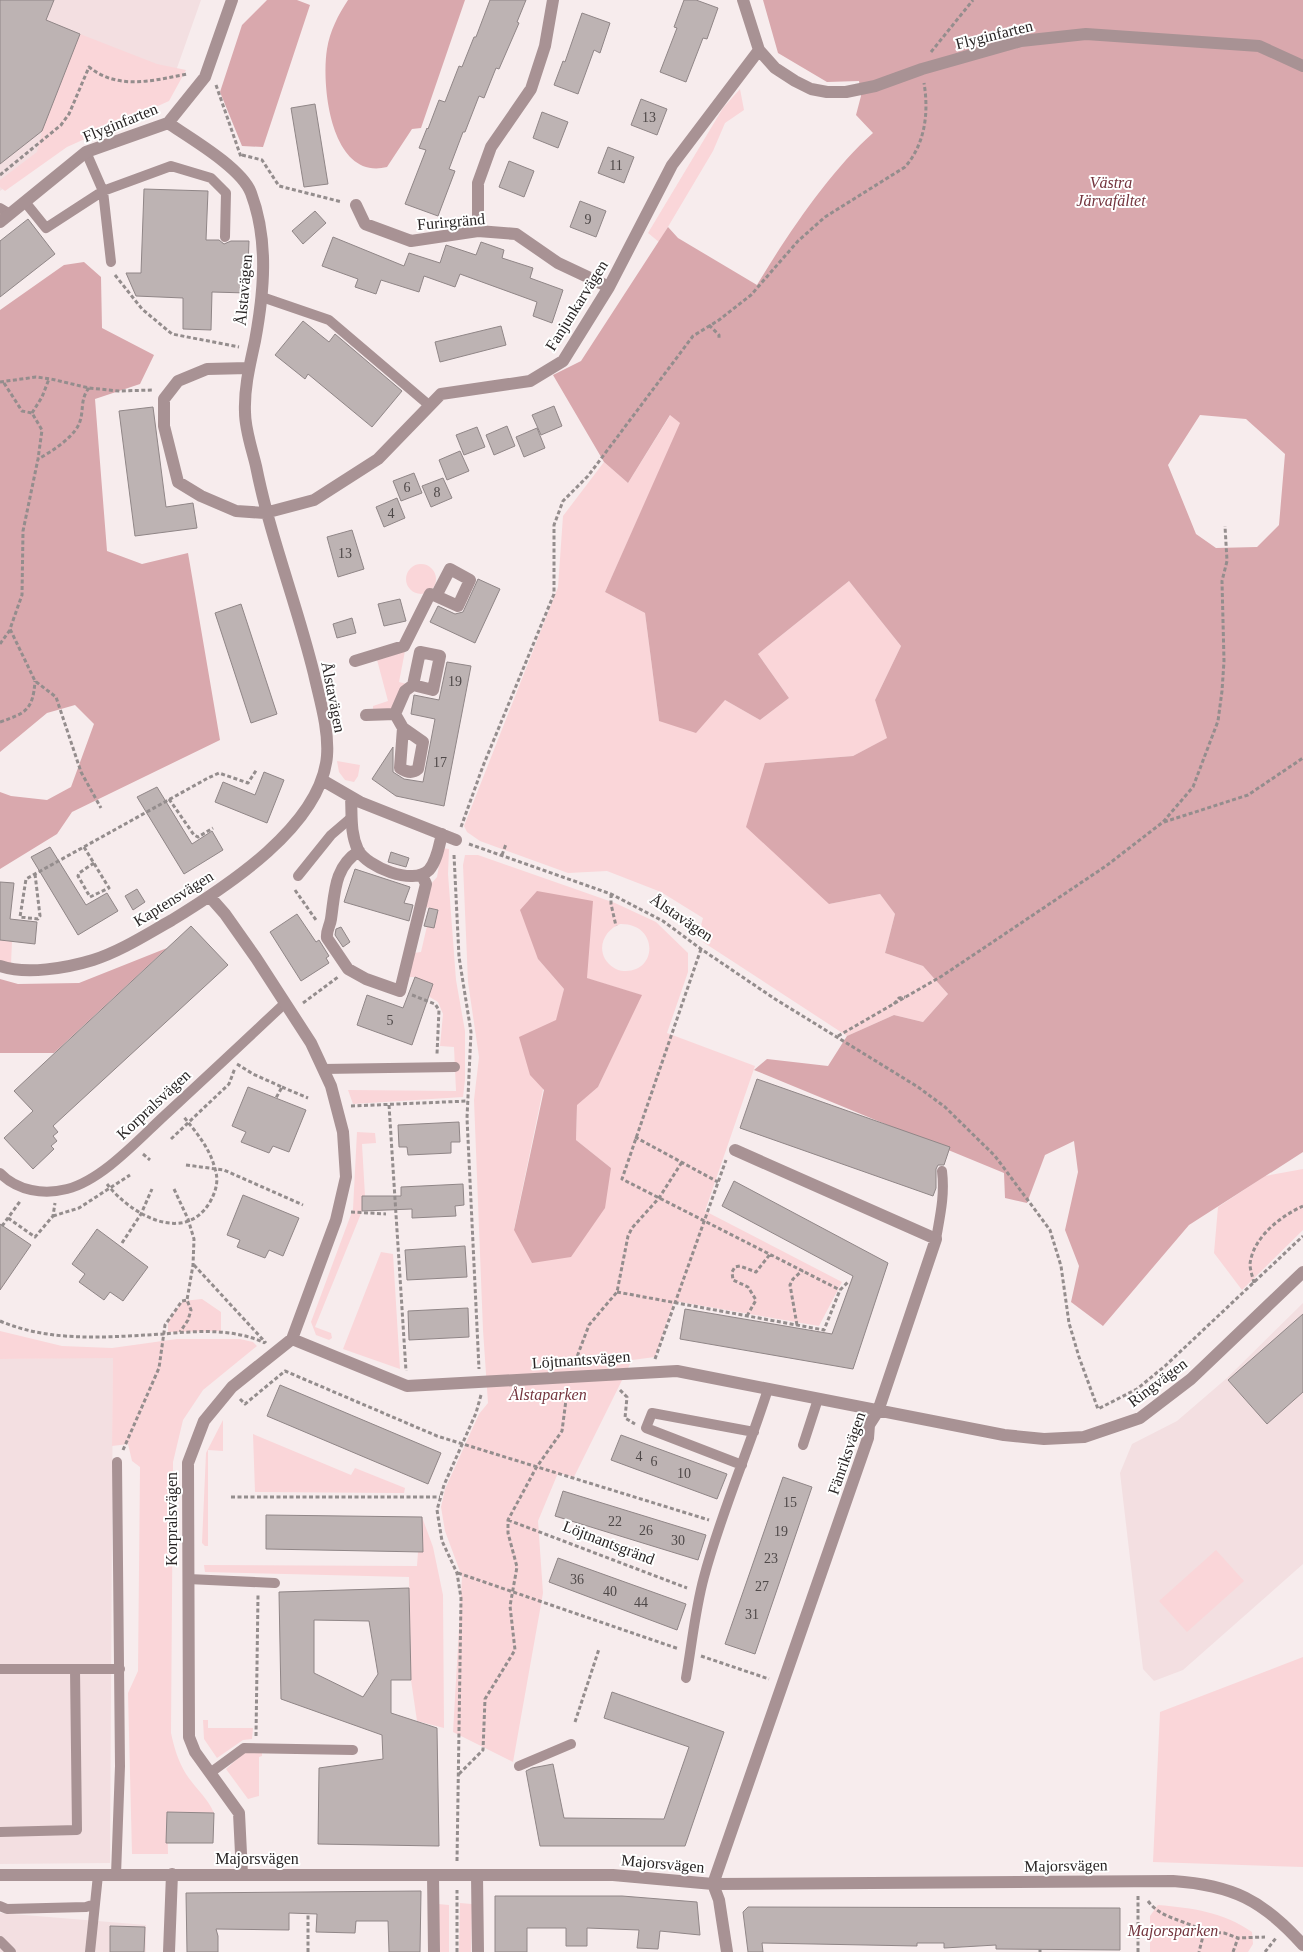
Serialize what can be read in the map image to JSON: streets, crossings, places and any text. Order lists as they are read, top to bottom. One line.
{"streets":{"street":["Flyginfarten","Furirgränd","Ålstavägen","Fanjunkarvägen","Kaptensvägen","Korpralsvägen","Löjtnantsvägen","Ringvägen","Fänriksvägen","Majorsvägen"],"path":["Löjtnantsgränd"]},"crossings":[["Flyginfarten","Ålstavägen"],["Flyginfarten","Fanjunkarvägen"],["Furirgränd","Fanjunkarvägen"],["Ålstavägen","Fanjunkarvägen"],["Ålstavägen","Kaptensvägen"],["Korpralsvägen","Löjtnantsvägen"],["Korpralsvägen","Majorsvägen"],["Löjtnantsvägen","Ringvägen"],["Löjtnantsvägen","Fänriksvägen"],["Ringvägen","Fänriksvägen"],["Fänriksvägen","Majorsvägen"]],"parks":["Västra Järvafältet","Ålstaparken","Majorsparken"],"house_numbers":["13","11","9","6","8","4","13","19","17","5","4","6","10","15","22","26","19","30","23","36","27","40","44","31"]}
